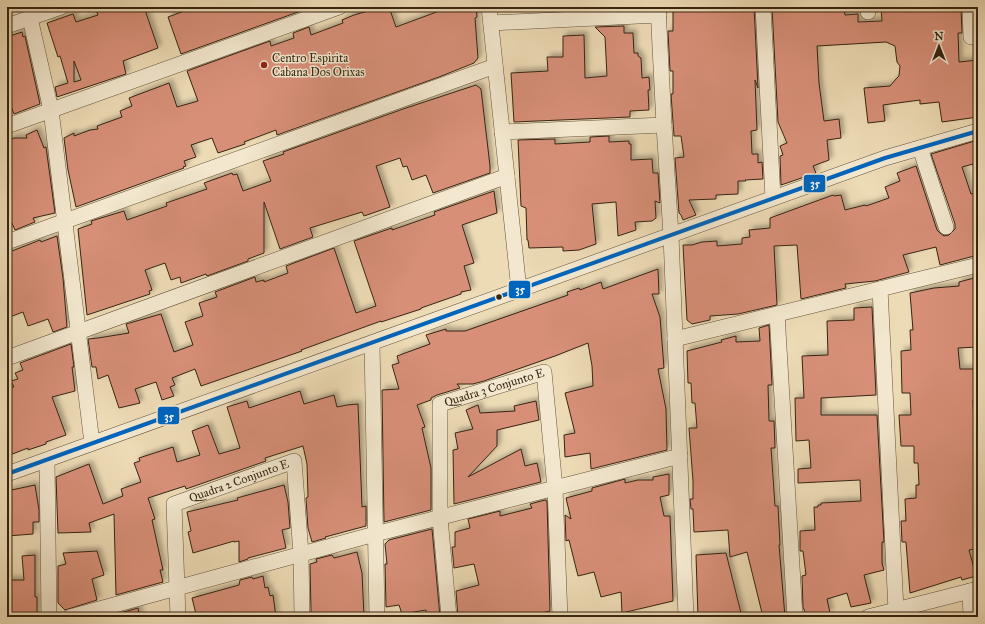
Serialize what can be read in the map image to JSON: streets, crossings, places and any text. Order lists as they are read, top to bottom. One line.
{"streets":{"street":["Quadra 3 Conjunto E","Quadra 2 Conjunto E"]},"places":["Centro Espirita Cabana Dos Orixas"],"lines":["transit line 35"],"north":"top"}
